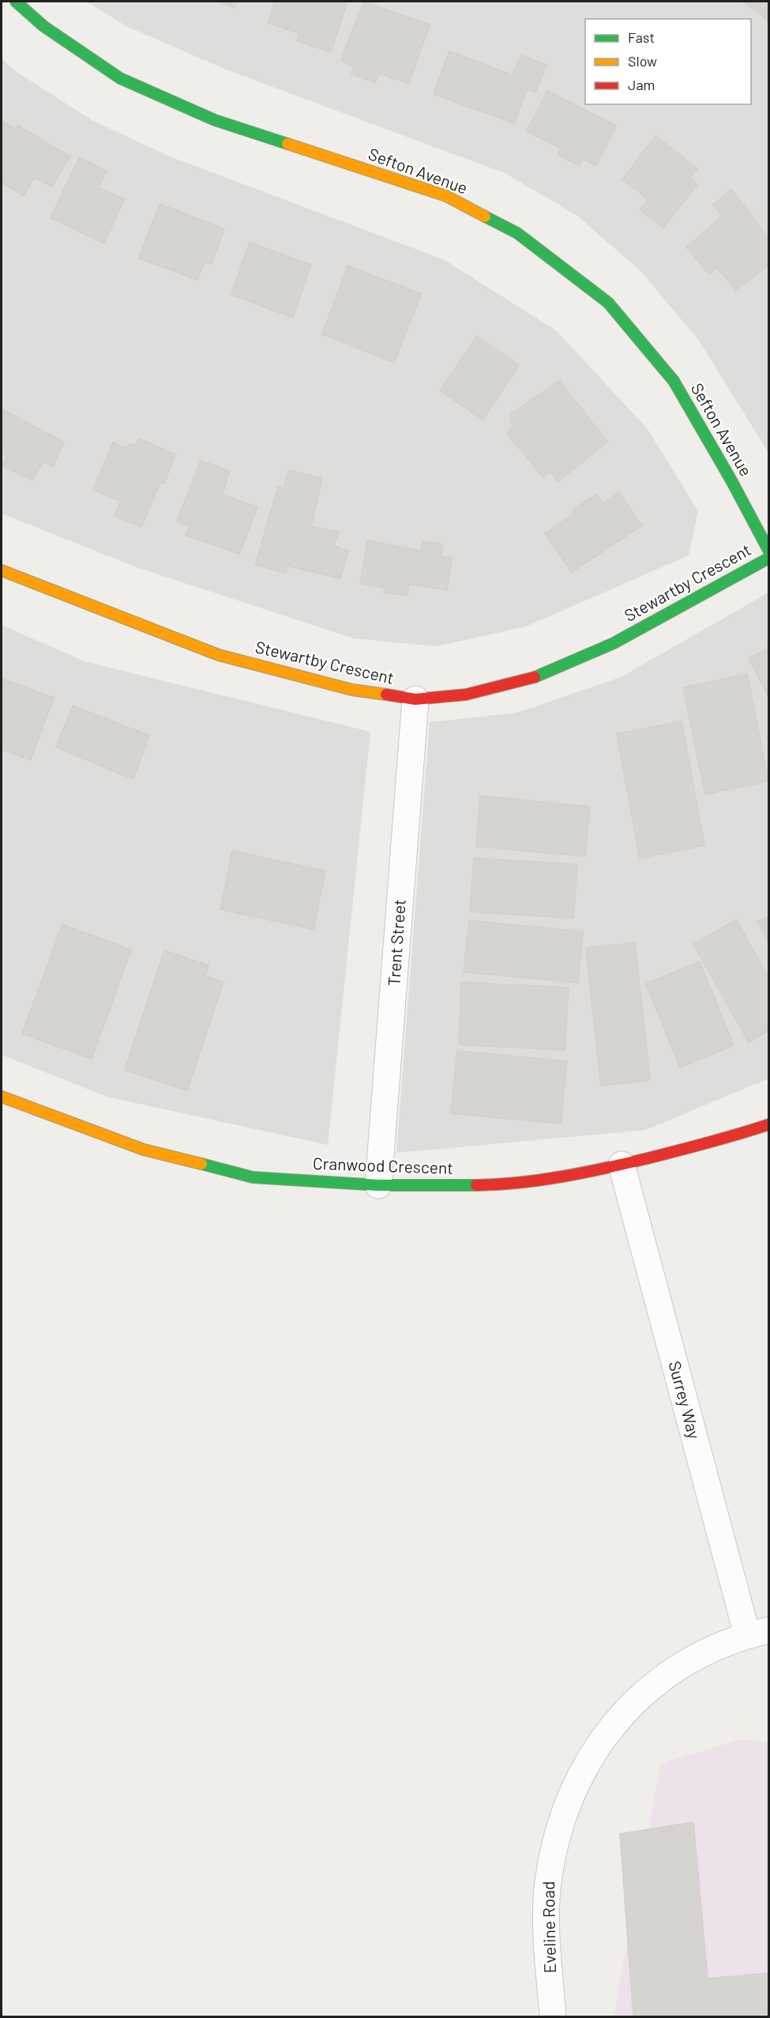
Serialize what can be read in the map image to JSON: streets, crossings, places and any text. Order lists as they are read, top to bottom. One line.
{"streets":{"street":["Sefton Avenue","Stewartby Crescent","Trent Street","Cranwood Crescent","Surrey Way","Eveline Road"]},"crossings":[["Stewartby Crescent","Trent Street"],["Trent Street","Cranwood Crescent"],["Cranwood Crescent","Surrey Way"],["Surrey Way","Eveline Road"]],"legend":["Fast","Slow","Jam"]}
